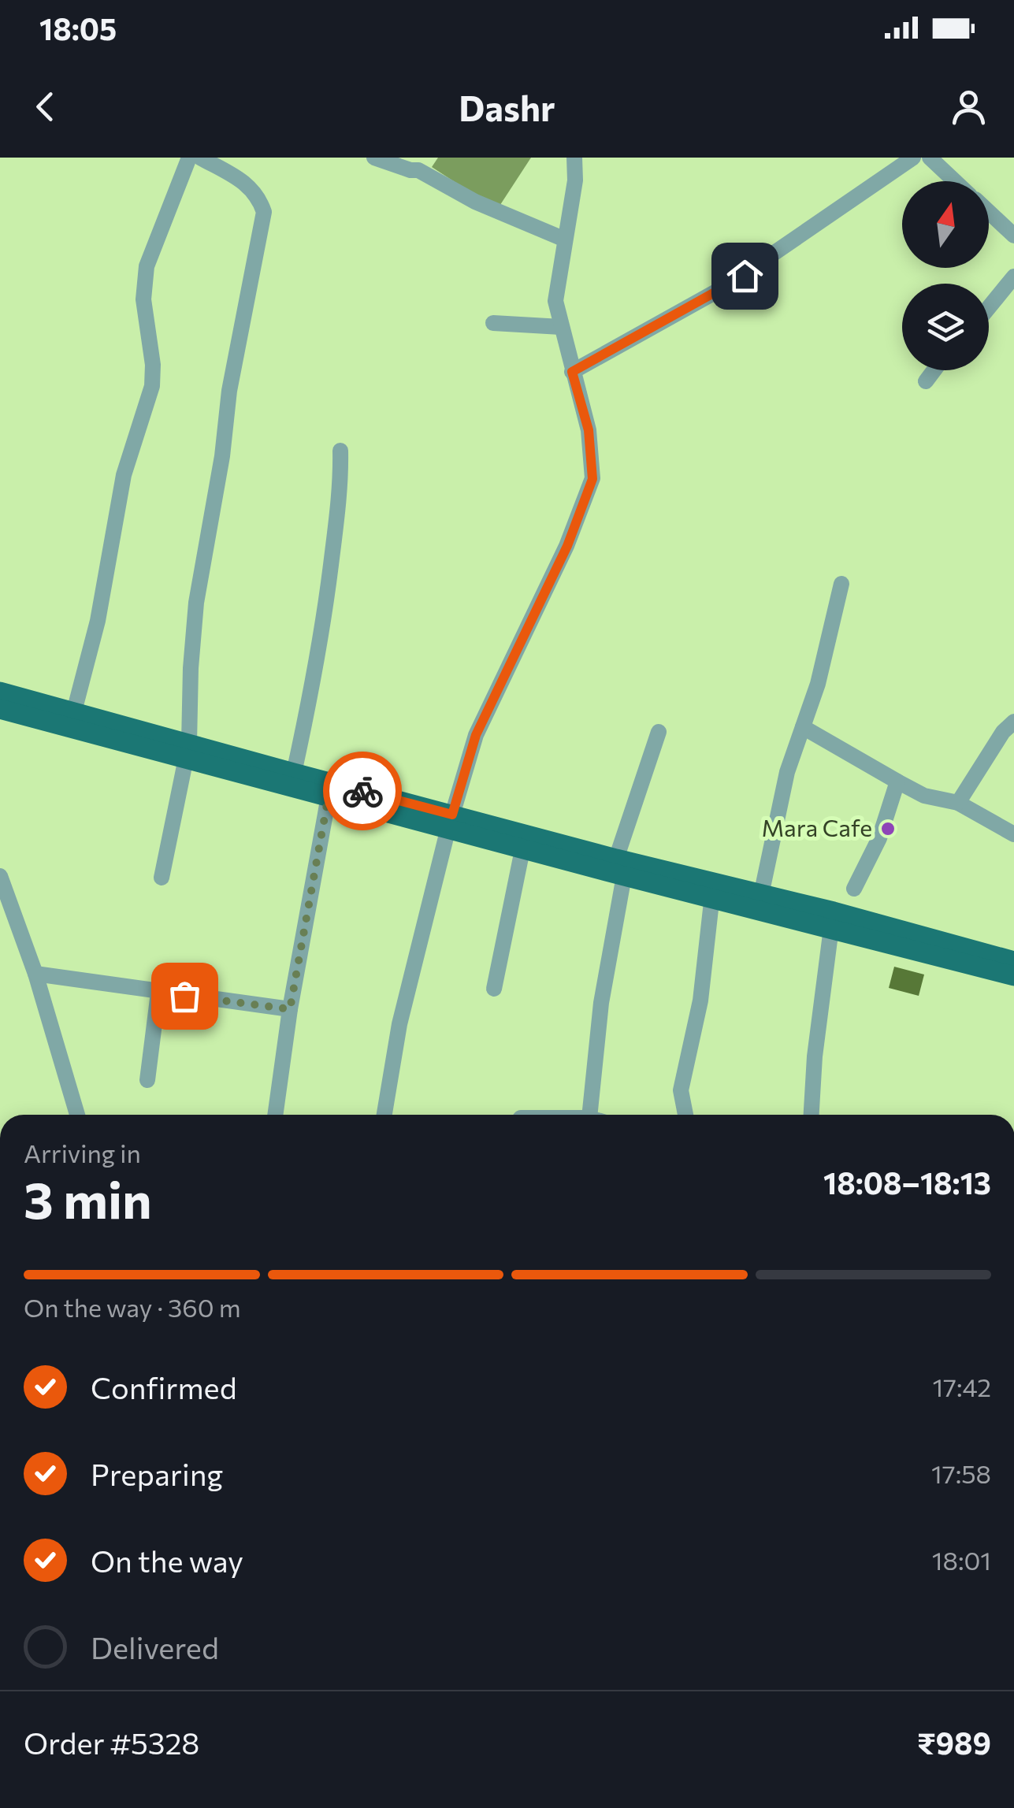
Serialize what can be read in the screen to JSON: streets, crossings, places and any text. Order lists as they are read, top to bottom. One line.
{"places":["Mara Cafe"],"north":"top","page":{"status":"18:05","header":"Dashr","heading":["3 min","Arriving in","18:08–18:13"],"panel":["Order #5328","₹989"],"bar":"On the way · 360 m","list":[["Confirmed","17:42"],["Preparing","17:58"],["On the way","18:01"],"Delivered"]}}
